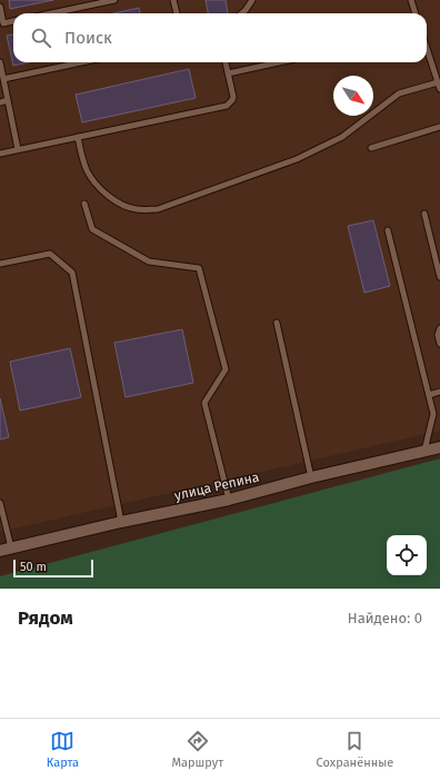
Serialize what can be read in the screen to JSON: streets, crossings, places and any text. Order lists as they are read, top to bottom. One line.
{"streets":{"street":["улица Репина"]},"scale_bar":"50 m","north":"bottom right","page":{"search":"Поиск","scale":"50 m","heading":["Рядом","Найдено: 0"],"nav":["Карта","Маршрут","Сохранённые"]}}
